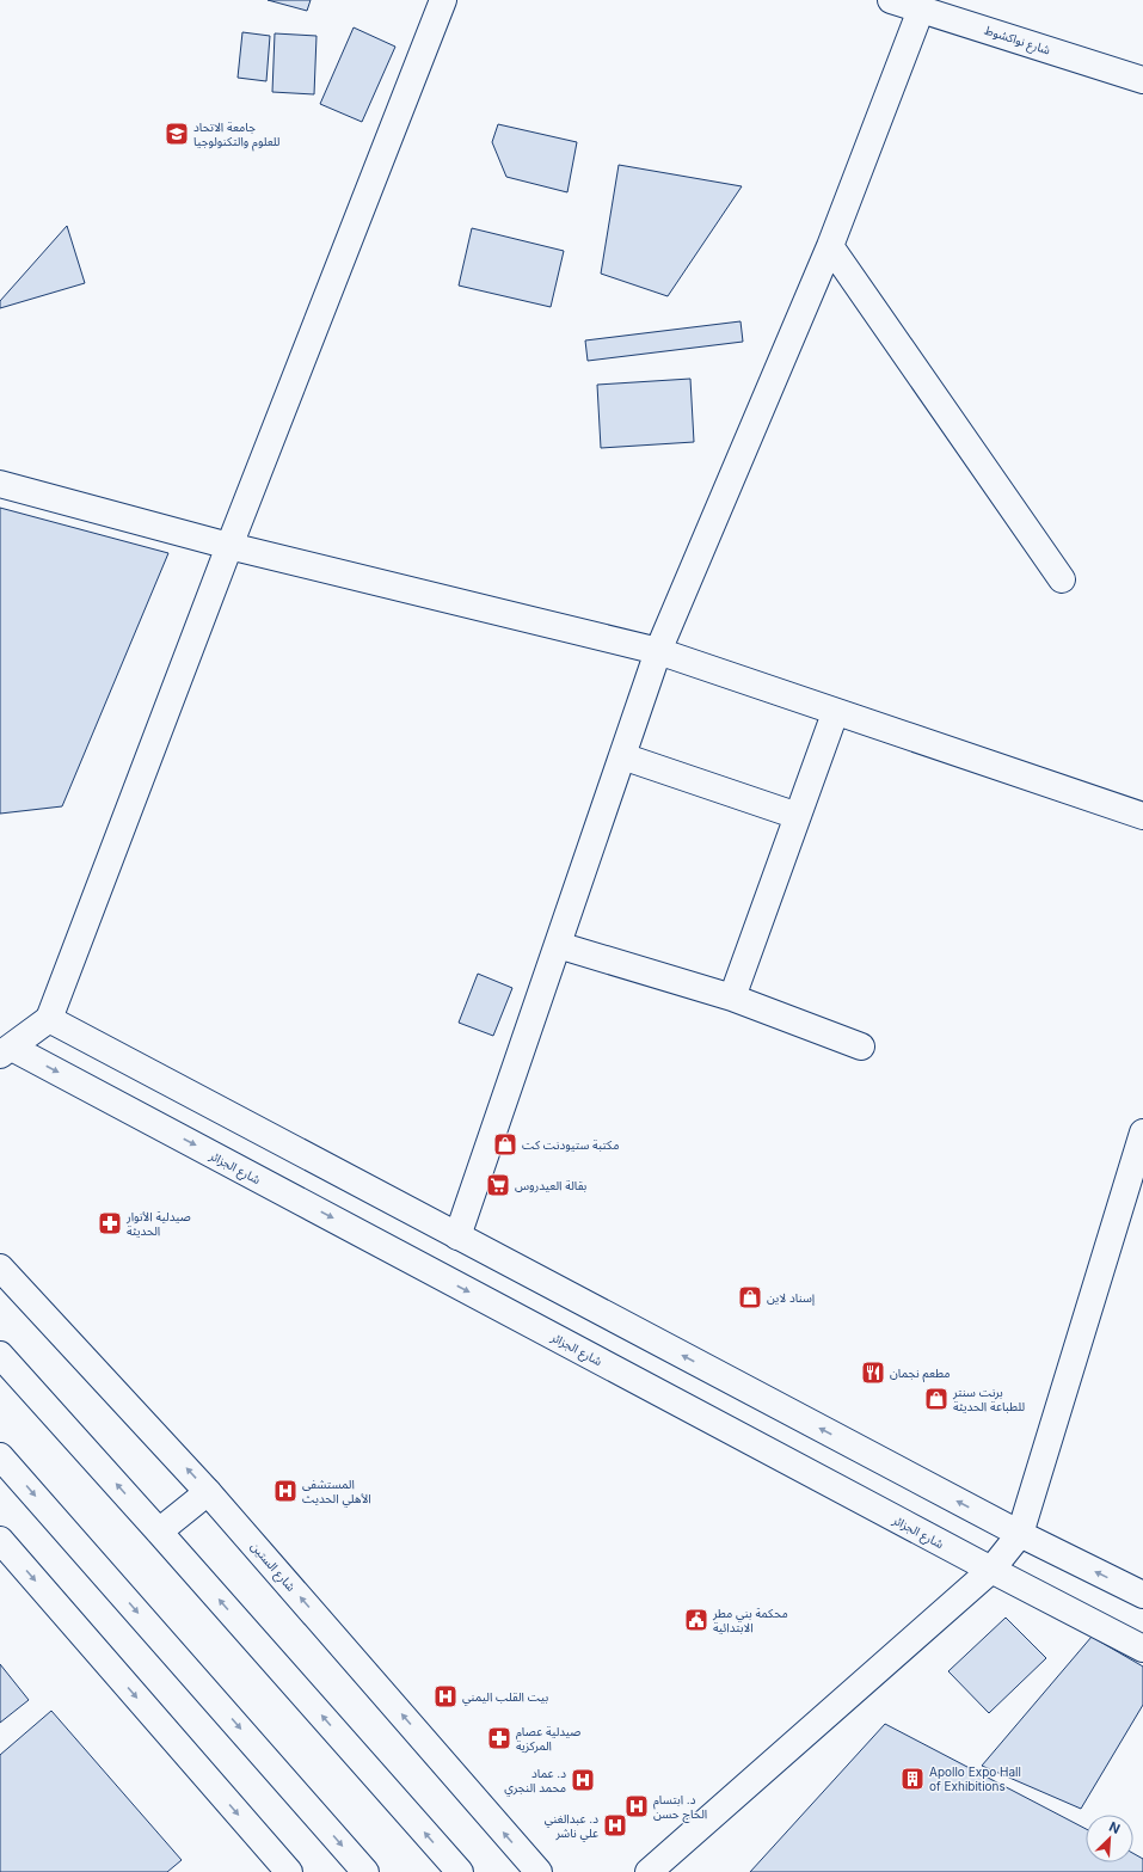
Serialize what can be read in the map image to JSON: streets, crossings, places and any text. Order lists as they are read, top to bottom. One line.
{"streets":{"main road":["شارع نواكشوط","شارع الجزائر","شارع الستين"]},"places":{"school or university":["جامعة الاتحاد للعلوم والتكنولوجيا"],"shop":["مكتبة ستيودنت كت","إسناد لاين","برنت سنتر للطباعة الحديثة"],"supermarket":["بقالة العيدروس"],"pharmacy":["صيدلية الأنوار الحديثة","صيدلية عصام المركزية"],"restaurant":["مطعم نجمان"],"hospital":["المستشفى الأهلي الحديث","بيت القلب اليمني","د. عماد محمد النجري","د. ابتسام الحاج حسن","د. عبدالغني علي ناشر"],"public building":["محكمة بني مطر الابتدائية"],"building":["Apollo Expo Hall of Exhibitions"]},"north":"top right"}
